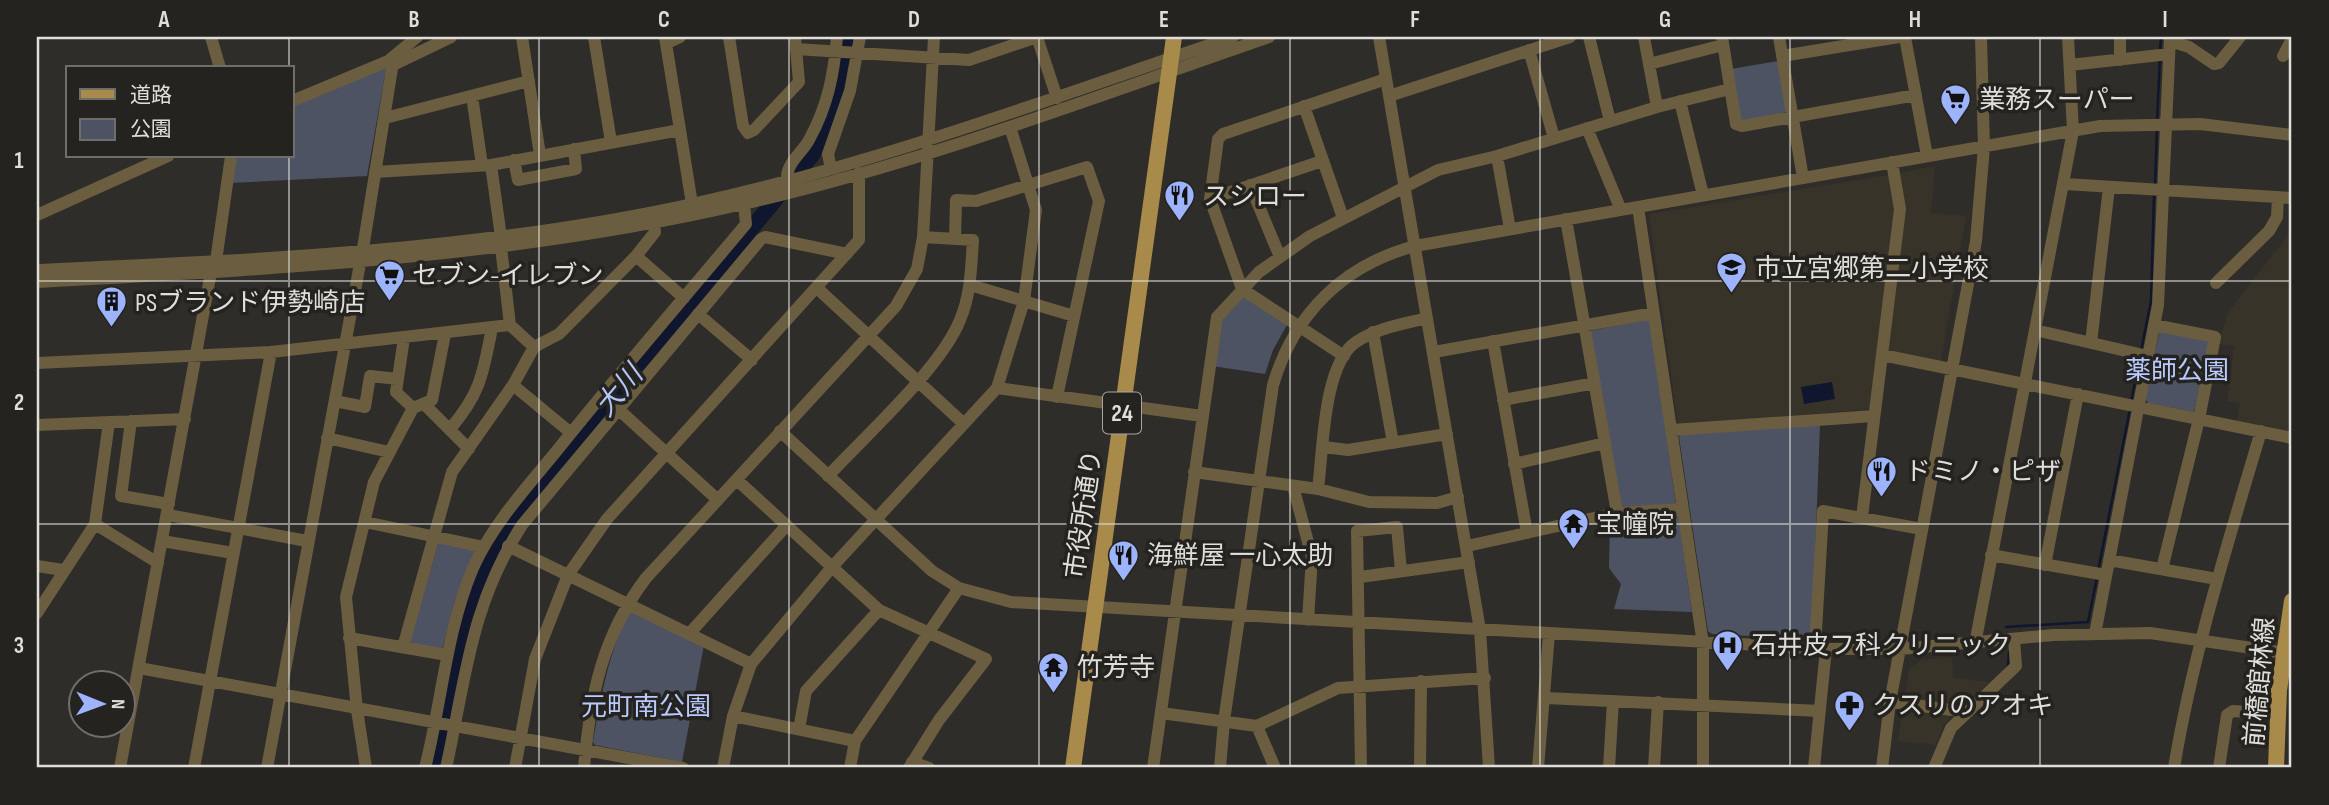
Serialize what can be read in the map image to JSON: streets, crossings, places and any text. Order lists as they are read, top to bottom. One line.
{"streets":{"main road":["24","市役所通り","前橋館林線"]},"crossings":[["24","市役所通り"]],"water":["大川"],"parks":["薬師公園","元町南公園"],"places":{"supermarket":["業務スーパー","セブン-イレブン"],"restaurant":["スシロー","ドミノ・ピザ","海鮮屋 一心太助"],"school or university":["市立宮郷第二小学校"],"building":["PSブランド伊勢崎店"],"temple":["宝幢院","竹芳寺"],"hospital":["石井皮フ科クリニック"],"pharmacy":["クスリのアオキ"]},"legend":["道路","公園"],"north":"right","grid":{"columns":["A","B","C","D","E","F","G","H","I"],"rows":["1","2","3"]}}
